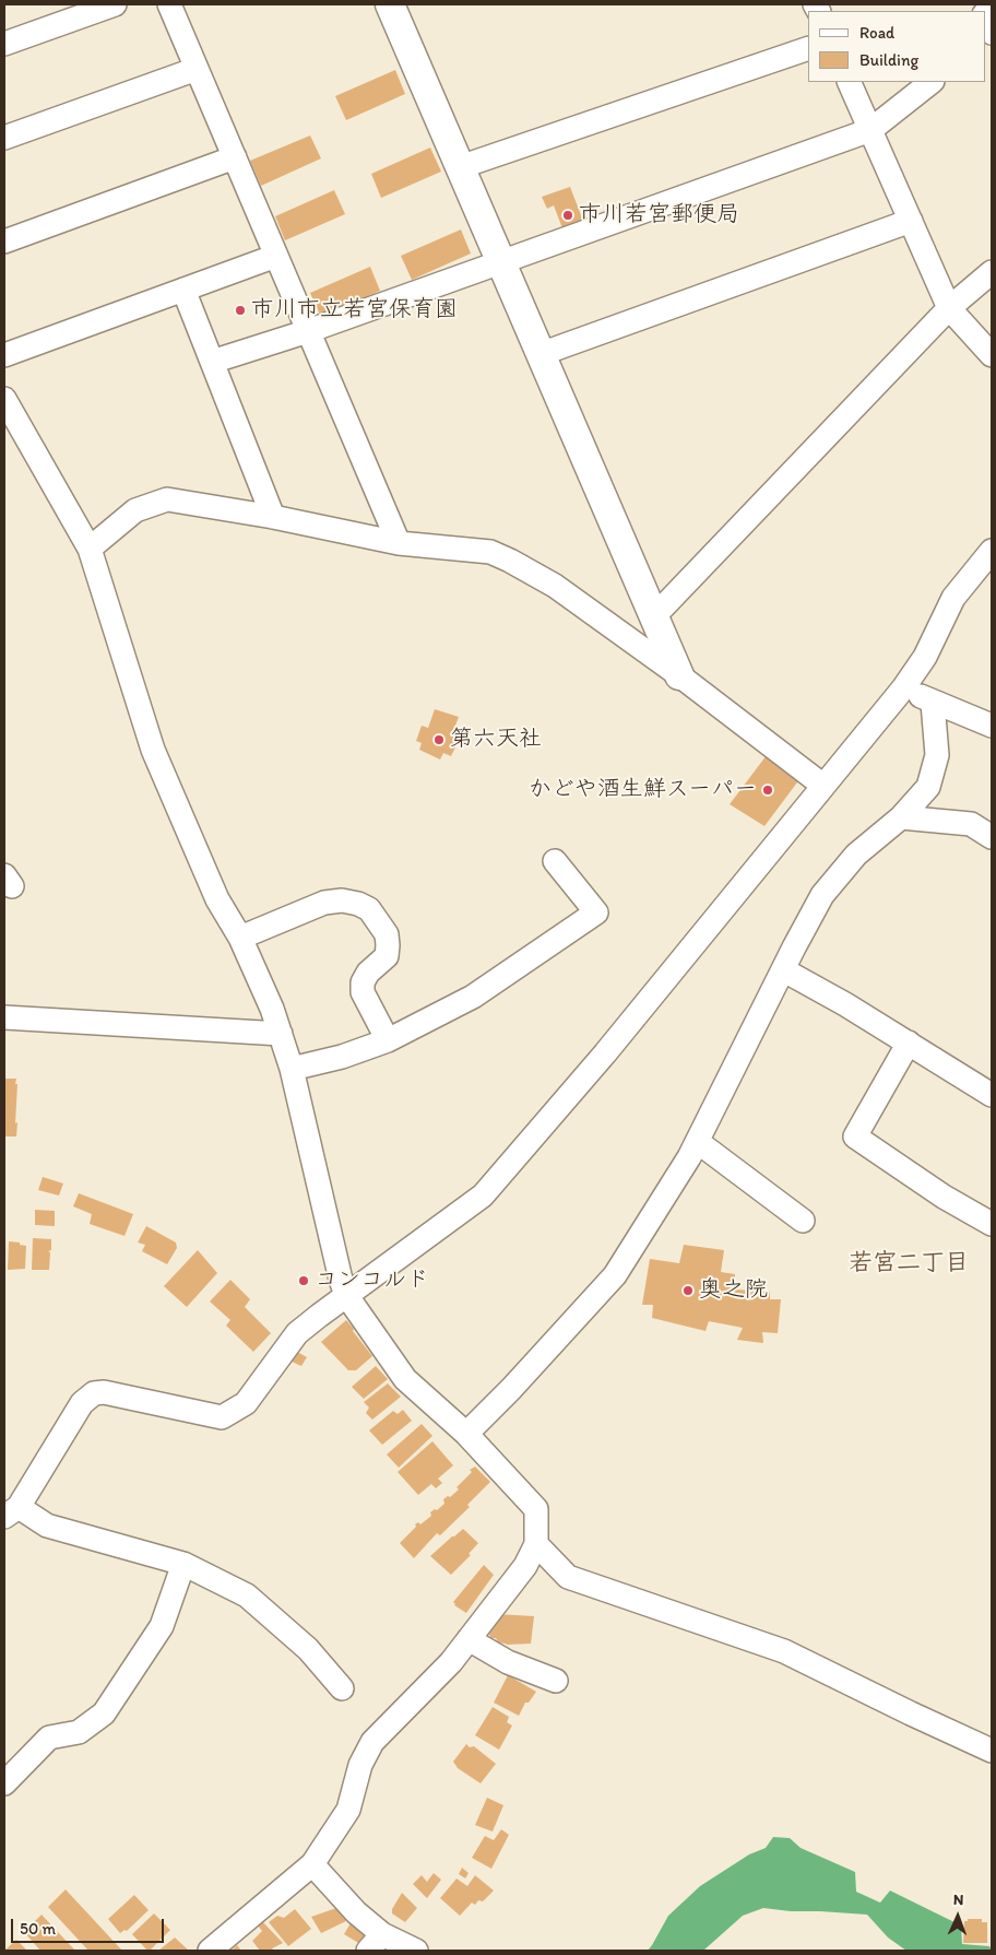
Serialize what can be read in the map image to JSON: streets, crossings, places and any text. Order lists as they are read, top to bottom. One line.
{"districts":["若宮二丁目"],"places":["市川若宮郵便局","市川市立若宮保育園","第六天社","かどや酒生鮮スーパー","コンコルド","奥之院"],"legend":["Road","Building"],"scale_bar":"50 m","north":"top"}
